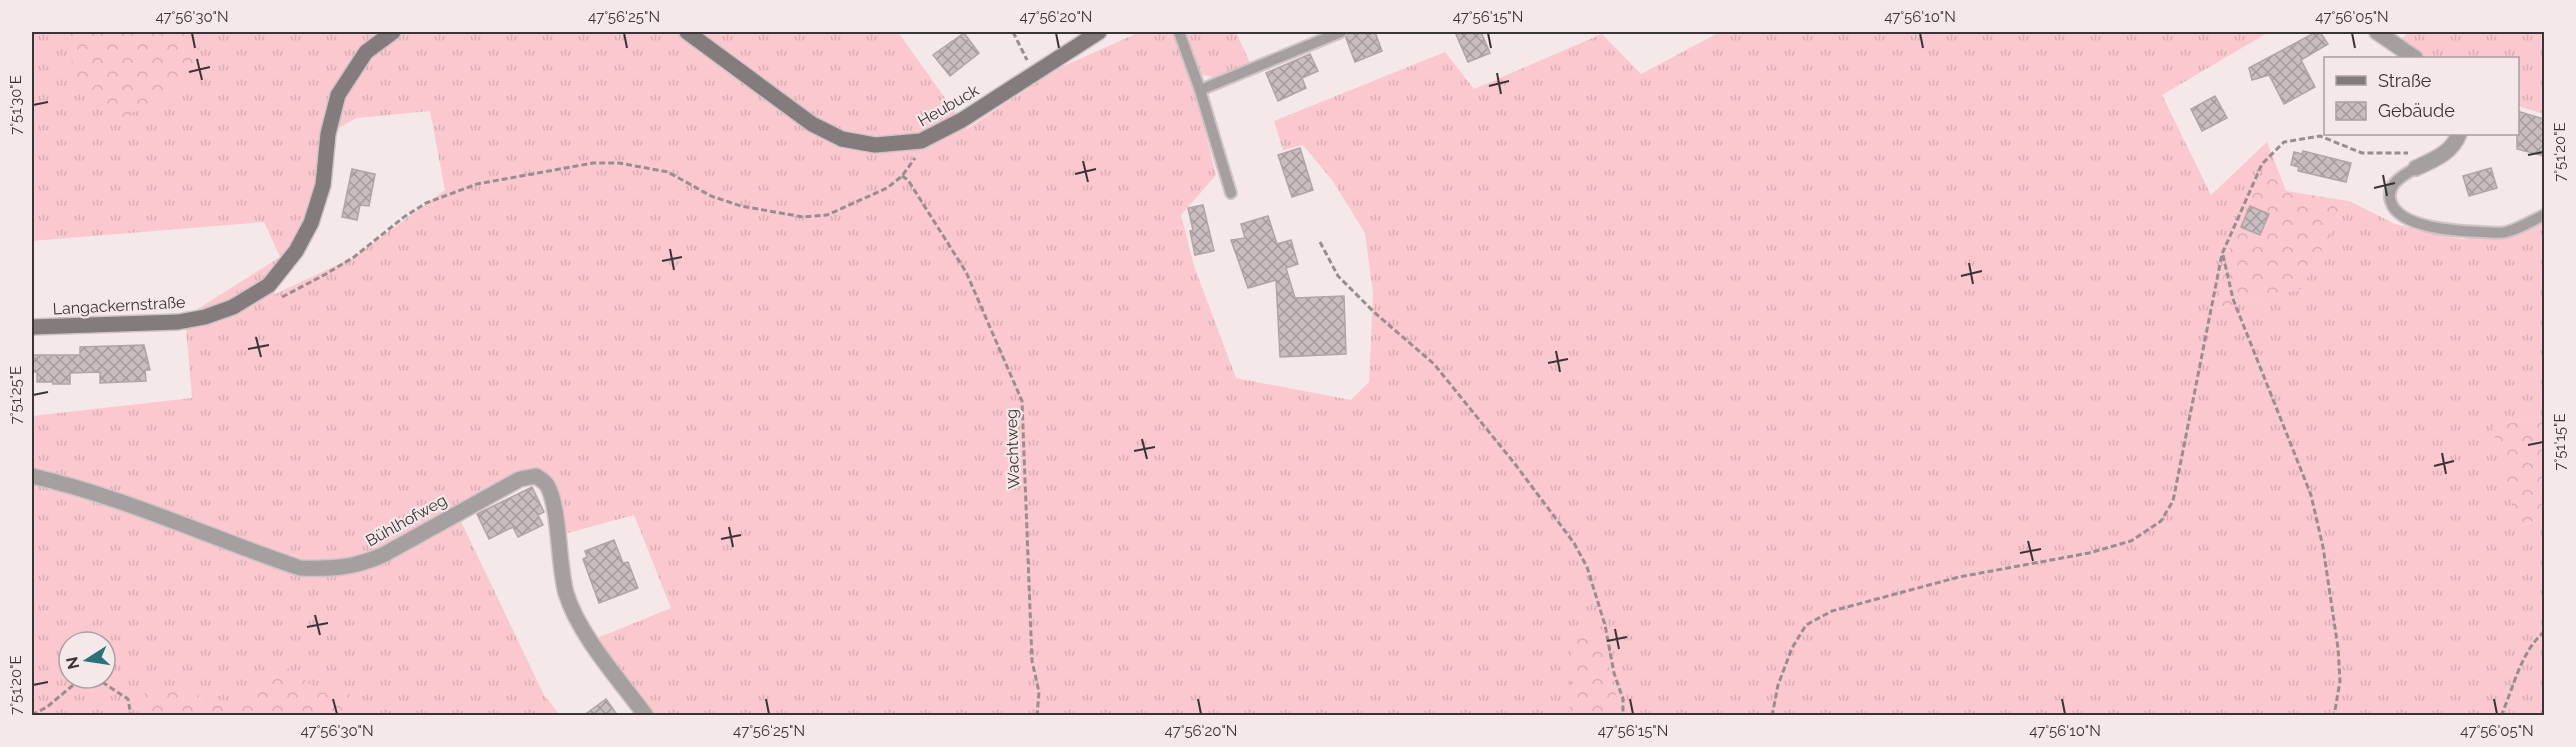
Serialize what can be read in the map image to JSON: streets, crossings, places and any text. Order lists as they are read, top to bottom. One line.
{"streets":{"street":["Heubuck","Langackernstraße","Bühlhofweg"],"path":["Wachtweg"]},"legend":["Straße","Gebäude"],"north":"left","coordinates":["47°56'30\"N","47°56'25\"N","47°56'20\"N","47°56'15\"N","47°56'10\"N","47°56'05\"N","7°51'30\"E","7°51'20\"E","7°51'25\"E","7°51'15\"E"]}
